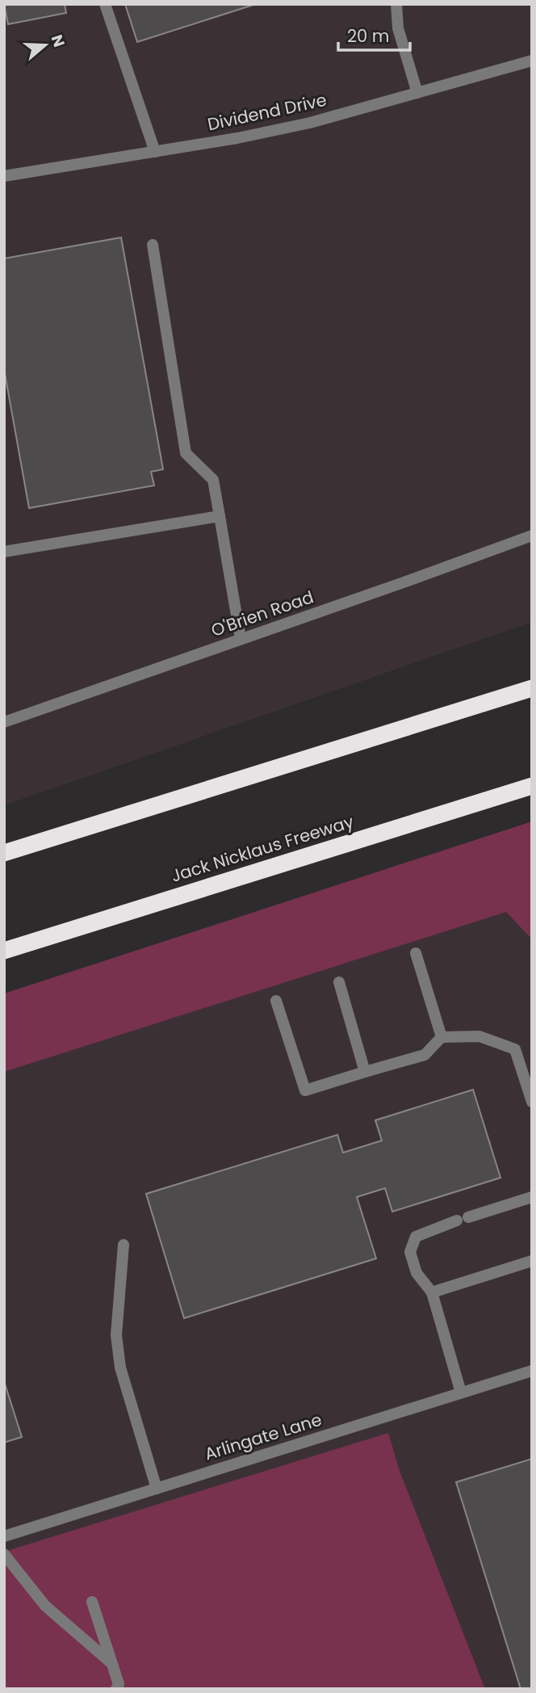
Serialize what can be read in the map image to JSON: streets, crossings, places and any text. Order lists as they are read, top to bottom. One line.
{"streets":{"highway":["Jack Nicklaus Freeway"],"street":["Dividend Drive","O'Brien Road","Arlingate Lane"]},"scale_bar":"20 m","north":"right"}
